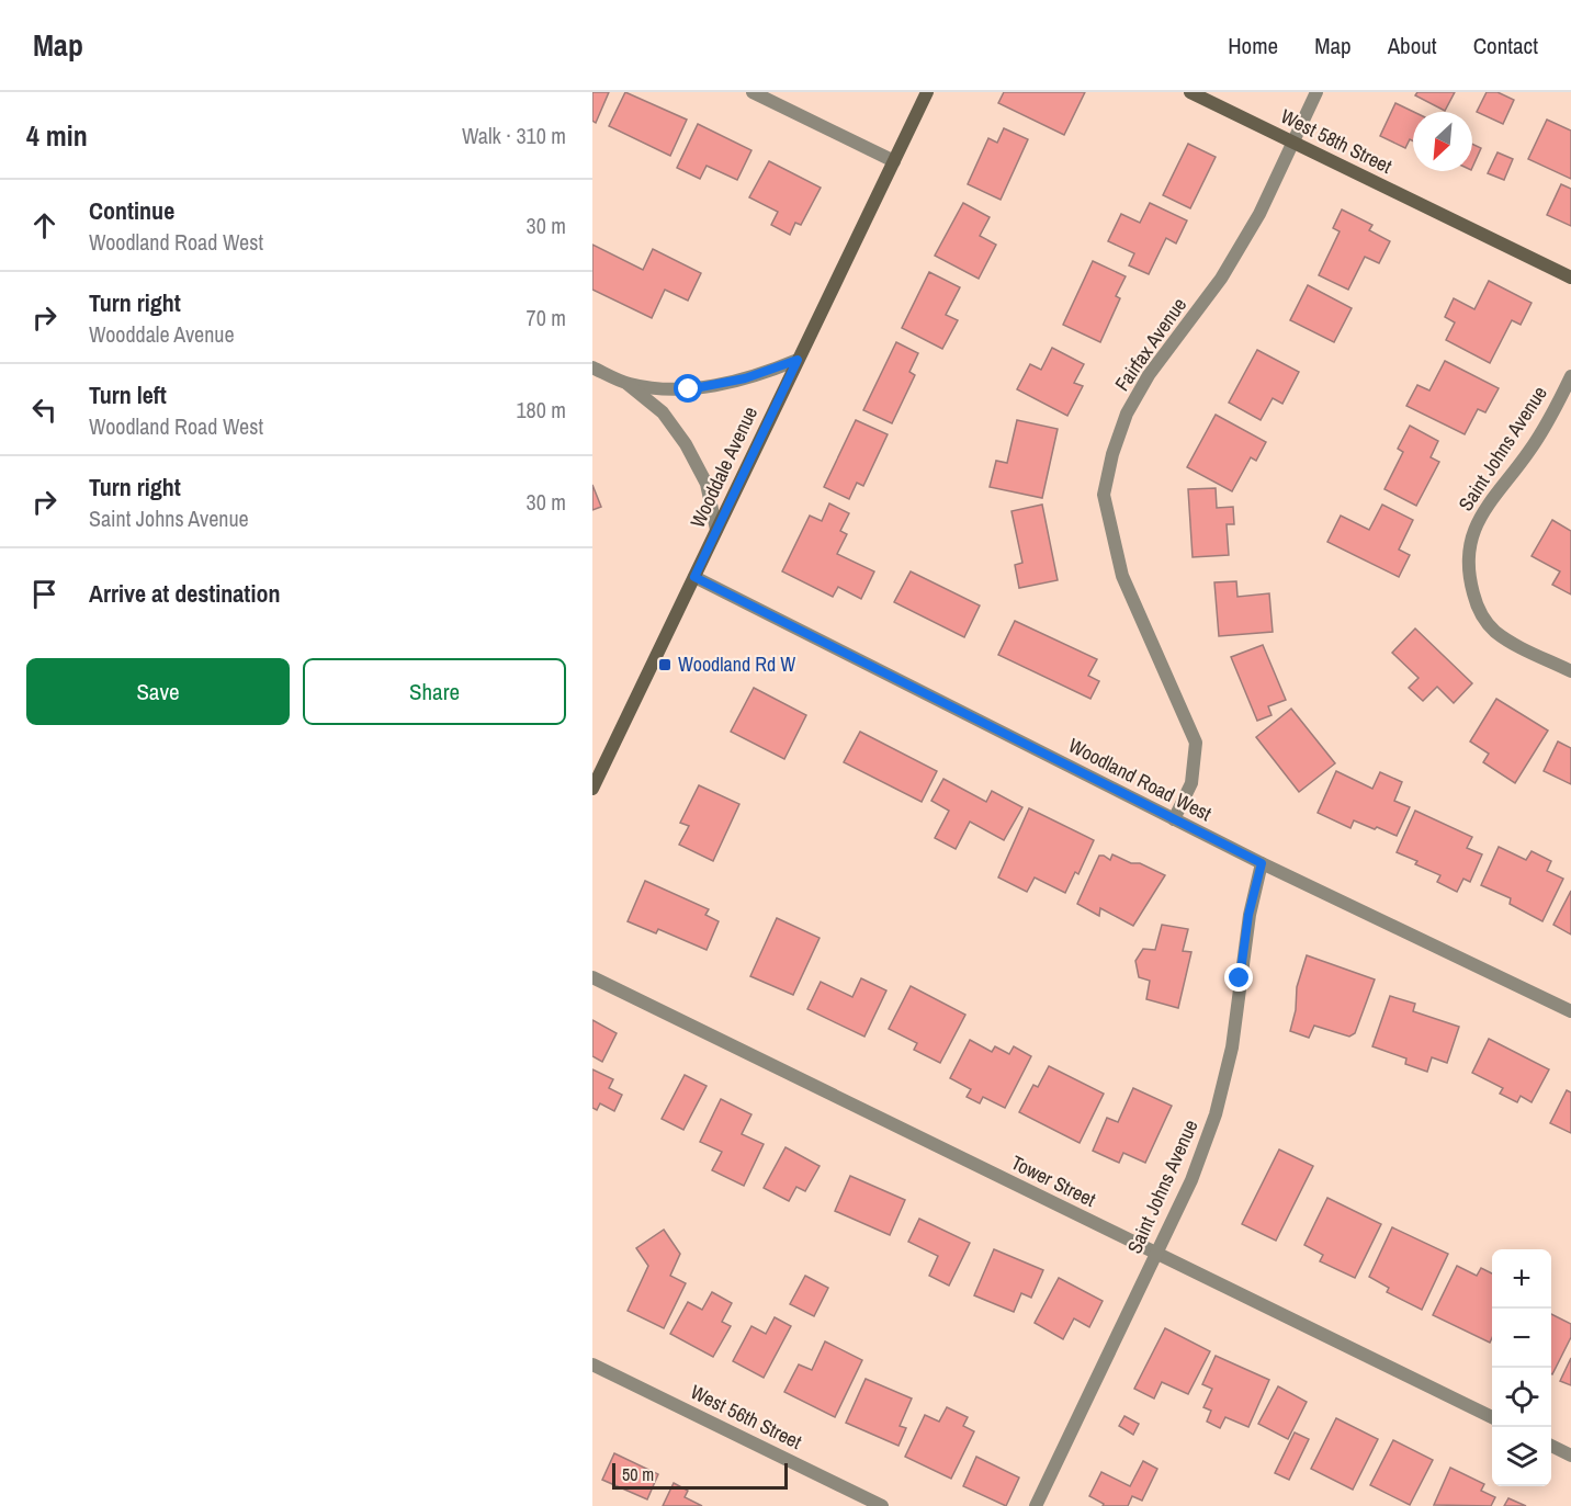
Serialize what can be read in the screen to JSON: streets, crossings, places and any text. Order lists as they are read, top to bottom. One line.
{"streets":{"street":["West 58th Street","Fairfax Avenue","Saint Johns Avenue","Wooddale Avenue","Woodland Road West","Tower Street","West 56th Street"]},"crossings":[["West 58th Street","Fairfax Avenue"],["Fairfax Avenue","Woodland Road West"],["Saint Johns Avenue","Woodland Road West"],["Saint Johns Avenue","Tower Street"],["Wooddale Avenue","Woodland Road West"]],"places":{"transit":["Woodland Rd W"]},"scale_bar":"50 m","north":"bottom left","page":{"header":"Map","nav":["Home","Map","About","Contact"],"heading":["4 min","Walk · 310 m"],"list":[["Continue","Woodland Road West","30 m"],["Turn right","Wooddale Avenue","70 m"],["Turn left","Woodland Road West","180 m"],["Turn right","Saint Johns Avenue","30 m"],"Arrive at destination"],"buttons":["Save","Share"],"map_buttons":["+","−"],"scale":"50 m"}}
